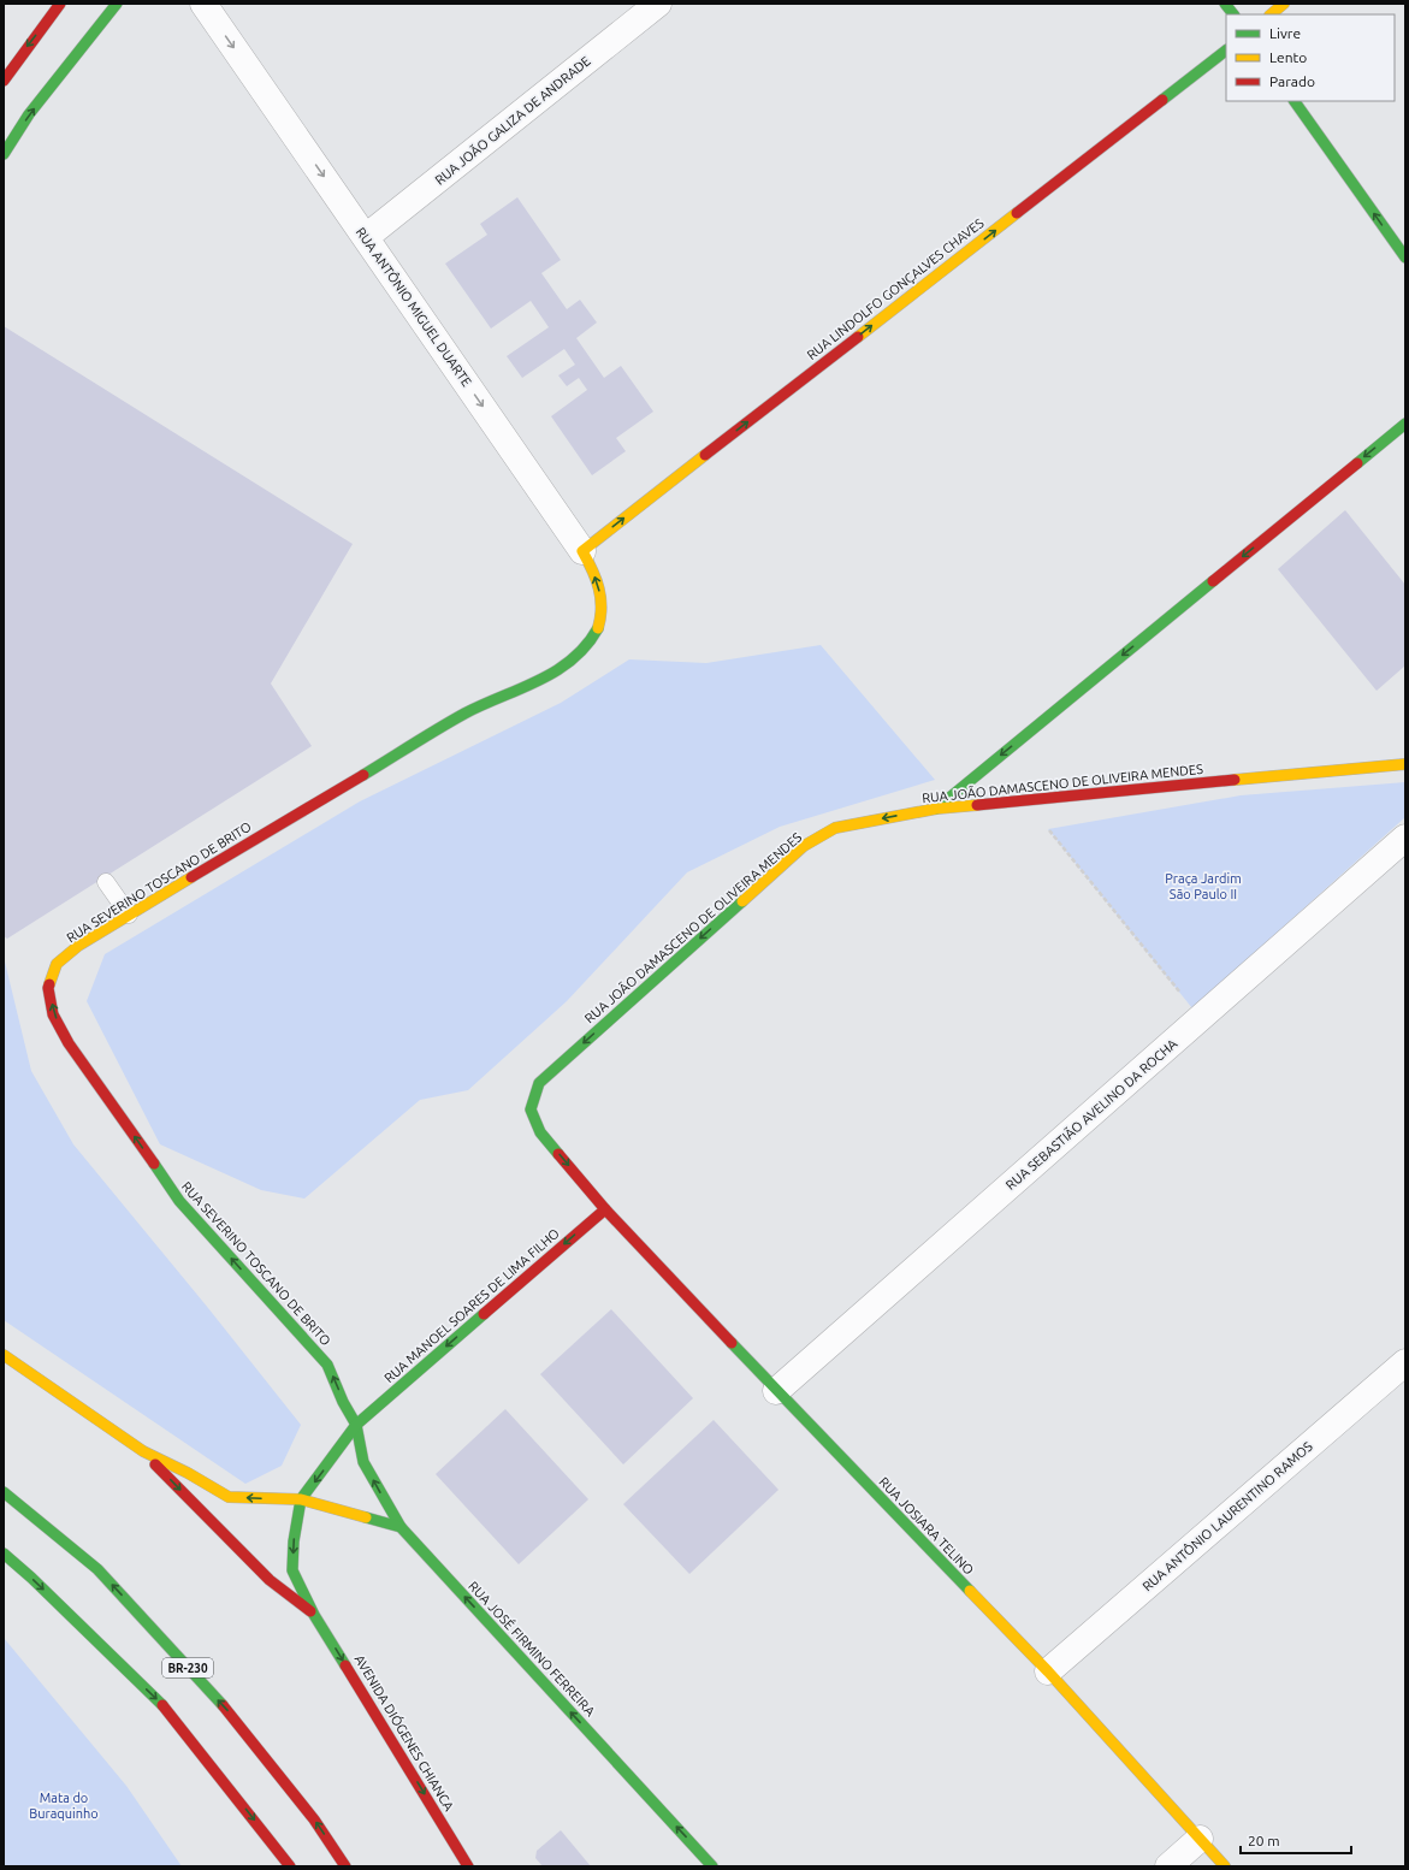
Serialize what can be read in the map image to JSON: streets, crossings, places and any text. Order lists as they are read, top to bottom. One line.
{"streets":{"main road":["RUA LINDOLFO GONÇALVES CHAVES","RUA ANTÔNIO MIGUEL DUARTE","RUA JOÃO DAMASCENO DE OLIVEIRA MENDES","RUA SEVERINO TOSCANO DE BRITO","RUA MANOEL SOARES DE LIMA FILHO","RUA JOSIARA TELINO","RUA JOSÉ FIRMINO FERREIRA","BR-230","AVENIDA DIÓGENES CHIANCA"],"street":["RUA JOÃO GALIZA DE ANDRADE","RUA SEBASTIÃO AVELINO DA ROCHA","RUA ANTÔNIO LAURENTINO RAMOS"]},"crossings":[["RUA JOÃO GALIZA DE ANDRADE","RUA ANTÔNIO MIGUEL DUARTE"],["RUA LINDOLFO GONÇALVES CHAVES","RUA ANTÔNIO MIGUEL DUARTE"],["RUA ANTÔNIO MIGUEL DUARTE","RUA SEVERINO TOSCANO DE BRITO"],["RUA JOÃO DAMASCENO DE OLIVEIRA MENDES","RUA MANOEL SOARES DE LIMA FILHO"],["RUA JOÃO DAMASCENO DE OLIVEIRA MENDES","RUA JOSIARA TELINO"],["RUA SEVERINO TOSCANO DE BRITO","RUA MANOEL SOARES DE LIMA FILHO"],["RUA SEBASTIÃO AVELINO DA ROCHA","RUA JOSIARA TELINO"],["RUA MANOEL SOARES DE LIMA FILHO","RUA JOSIARA TELINO"],["RUA MANOEL SOARES DE LIMA FILHO","AVENIDA DIÓGENES CHIANCA"],["RUA ANTÔNIO LAURENTINO RAMOS","RUA JOSIARA TELINO"]],"one_way":["RUA LINDOLFO GONÇALVES CHAVES","RUA ANTÔNIO MIGUEL DUARTE","RUA JOÃO DAMASCENO DE OLIVEIRA MENDES","RUA SEVERINO TOSCANO DE BRITO","RUA MANOEL SOARES DE LIMA FILHO","RUA JOSÉ FIRMINO FERREIRA"],"parks":["Praça Jardim São Paulo II","Mata do Buraquinho"],"legend":["Livre","Lento","Parado"],"scale_bar":"20 m"}
